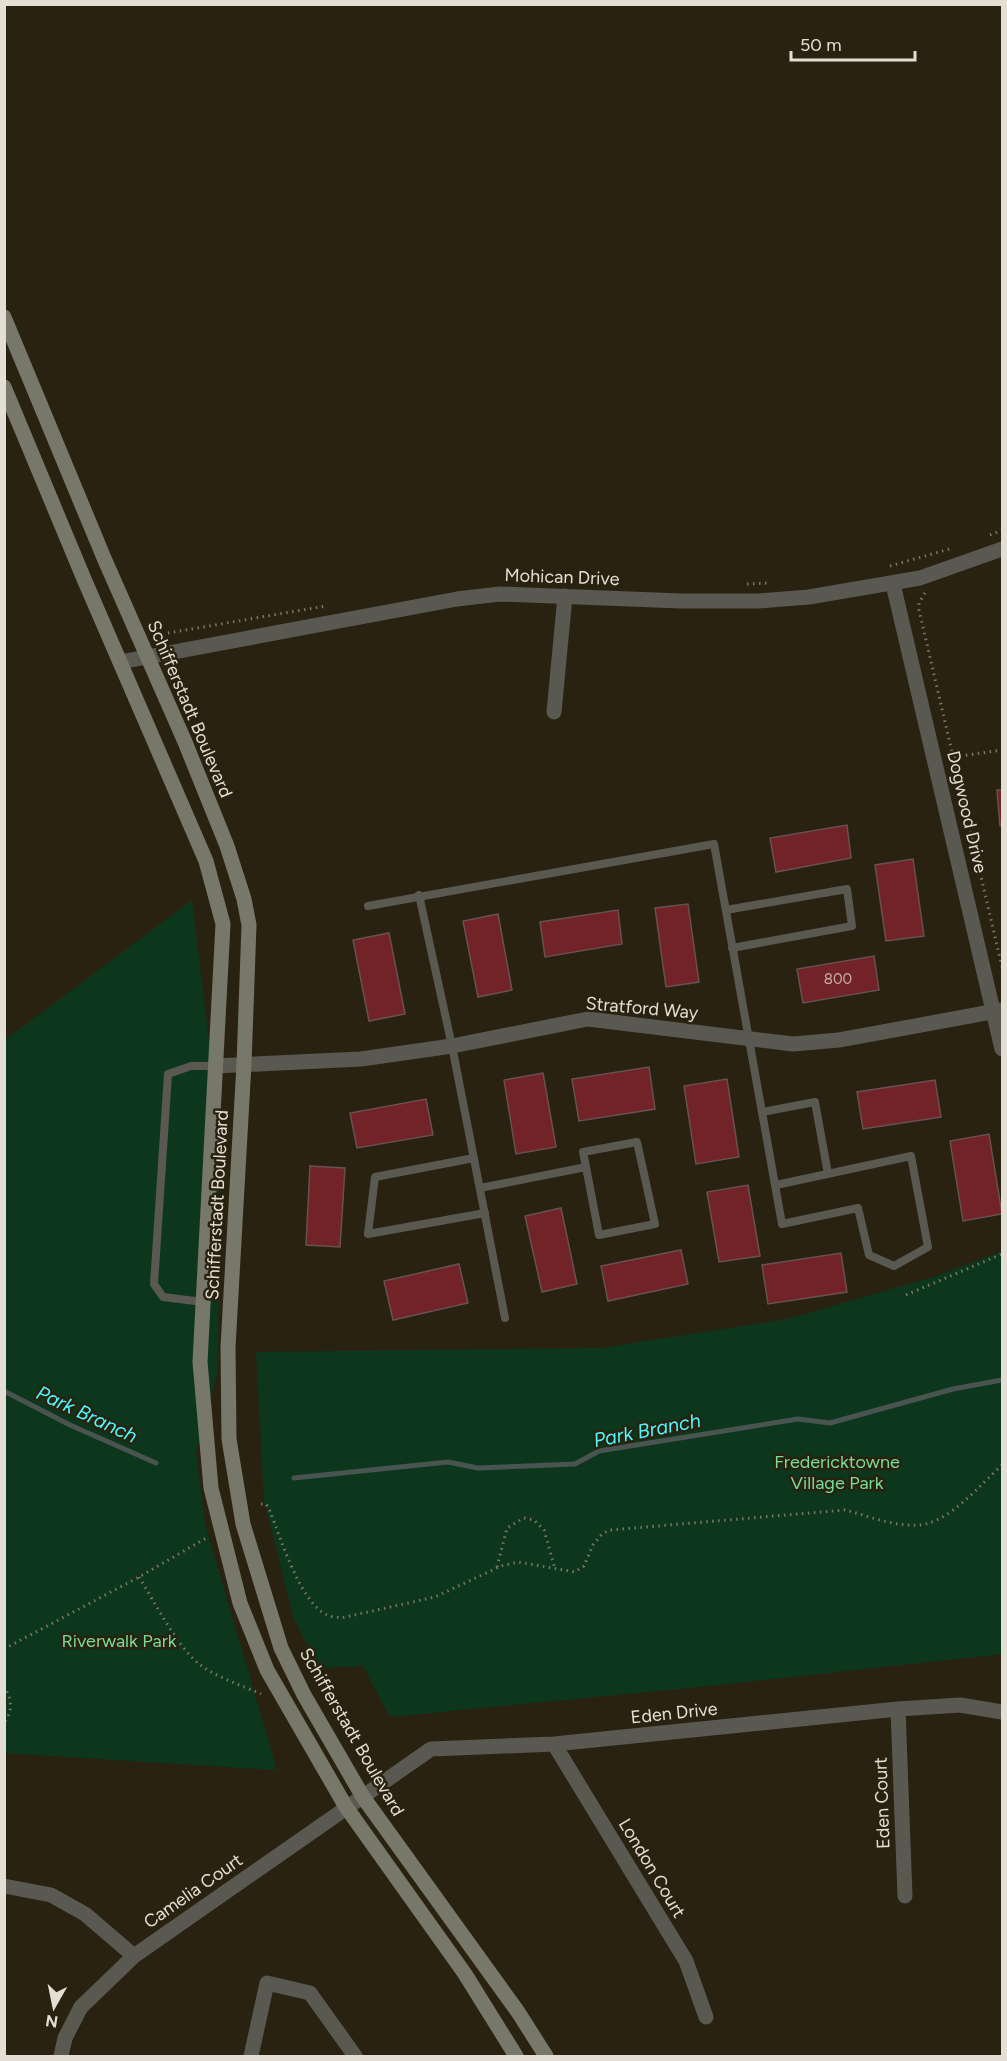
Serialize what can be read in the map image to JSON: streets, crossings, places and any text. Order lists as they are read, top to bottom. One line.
{"streets":{"main road":["Schifferstadt Boulevard"],"street":["Mohican Drive","Dogwood Drive","Stratford Way","Eden Drive","Eden Court","London Court","Camelia Court"]},"crossings":[["Mohican Drive","Schifferstadt Boulevard"],["Mohican Drive","Dogwood Drive"],["Schifferstadt Boulevard","Stratford Way"],["Schifferstadt Boulevard","Eden Drive"],["Schifferstadt Boulevard","Camelia Court"],["Dogwood Drive","Stratford Way"],["Eden Drive","Eden Court"],["Eden Drive","London Court"],["Eden Drive","Camelia Court"]],"water":["Park Branch"],"parks":["Fredericktowne Village Park","Riverwalk Park"],"house_numbers":["800"],"scale_bar":"50 m","north":"bottom"}
